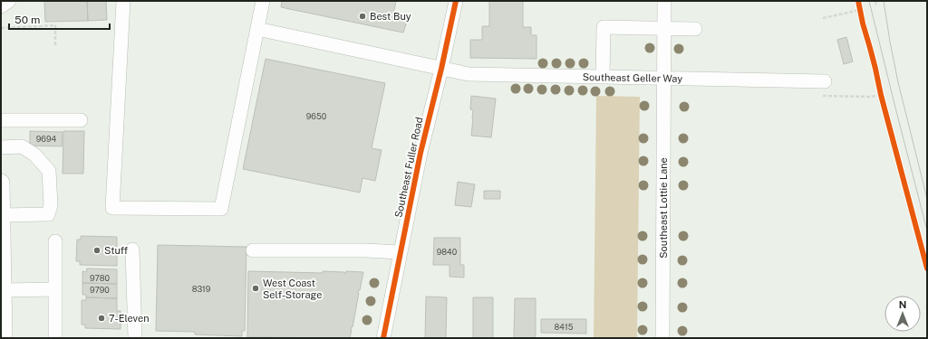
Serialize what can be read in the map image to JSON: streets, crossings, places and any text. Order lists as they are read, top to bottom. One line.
{"streets":{"street":["Southeast Geller Way","Southeast Fuller Road","Southeast Lottie Lane"]},"crossings":[["Southeast Geller Way","Southeast Fuller Road"],["Southeast Geller Way","Southeast Lottie Lane"]],"places":["Best Buy","Stuff","West Coast Self-Storage","7-Eleven"],"house_numbers":["9650","9694","9840","9780","8319","9790","8415"],"scale_bar":"50 m","north":"top"}
